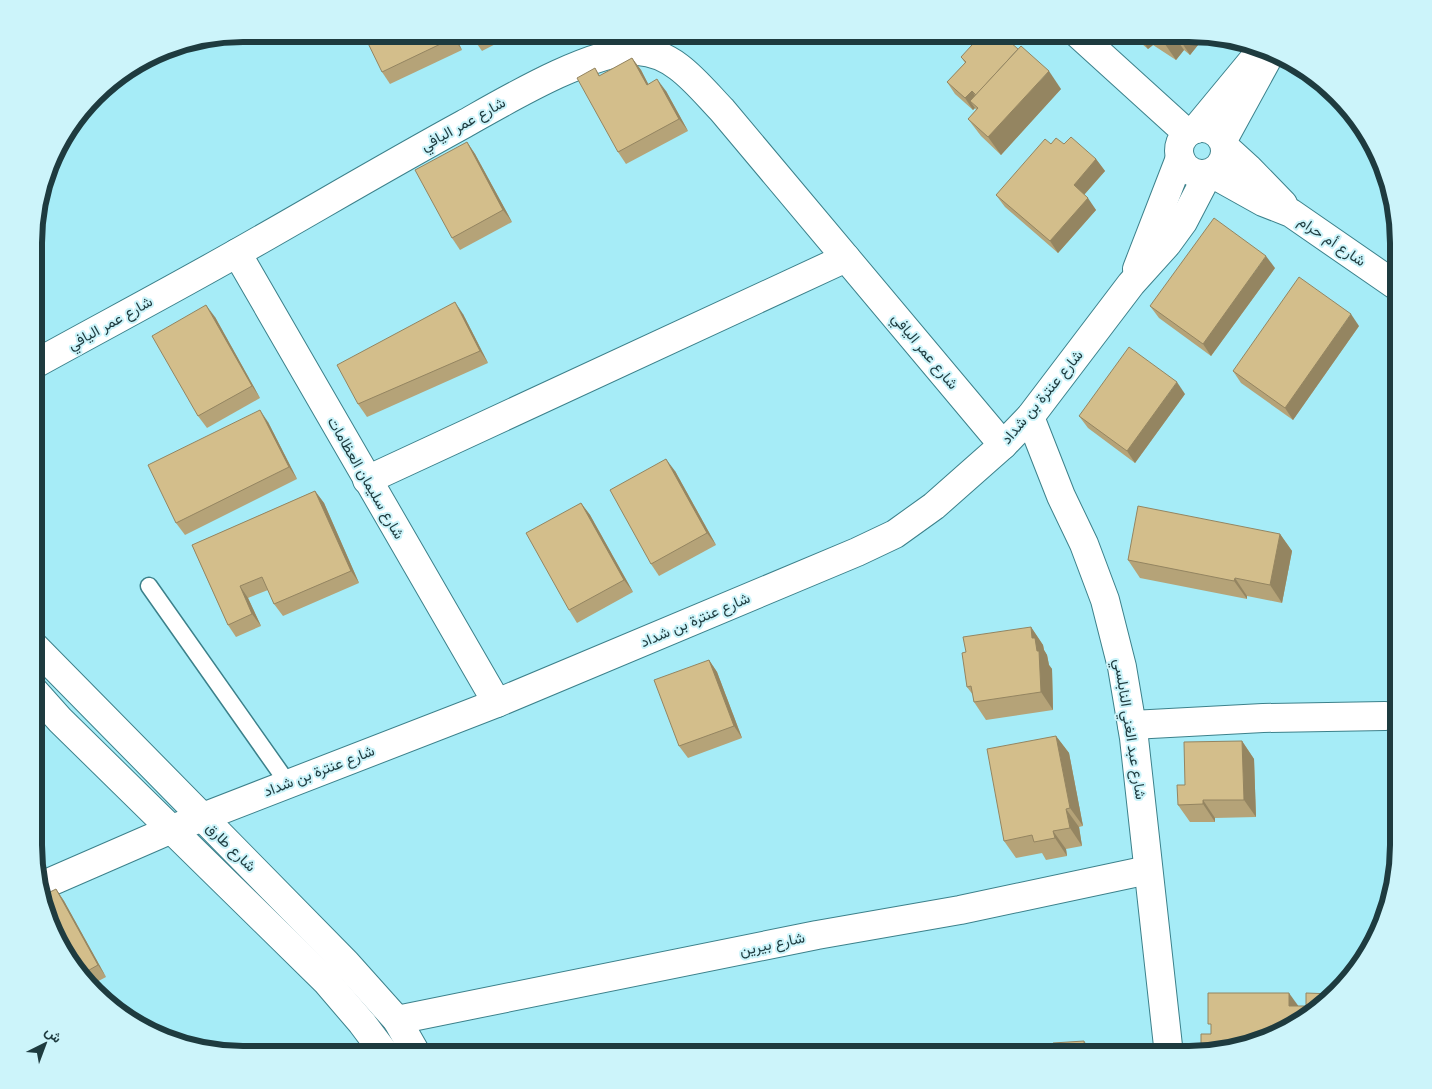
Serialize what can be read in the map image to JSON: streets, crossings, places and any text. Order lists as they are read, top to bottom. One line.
{"streets":{"street":["شارع عمر اليافي","شارع أم حرام","شارع عنترة بن شداد","شارع سليمان العظامات","شارع عبد الغني النابلسي","شارع طارق","شارع بيرين"]},"crossings":[["شارع عمر اليافي","شارع عنترة بن شداد"],["شارع عمر اليافي","شارع سليمان العظامات"],["شارع أم حرام","شارع عنترة بن شداد"],["شارع عنترة بن شداد","شارع سليمان العظامات"],["شارع عنترة بن شداد","شارع عبد الغني النابلسي"],["شارع عنترة بن شداد","شارع طارق"],["شارع عبد الغني النابلسي","شارع بيرين"],["شارع طارق","شارع بيرين"]],"north":"top right"}
